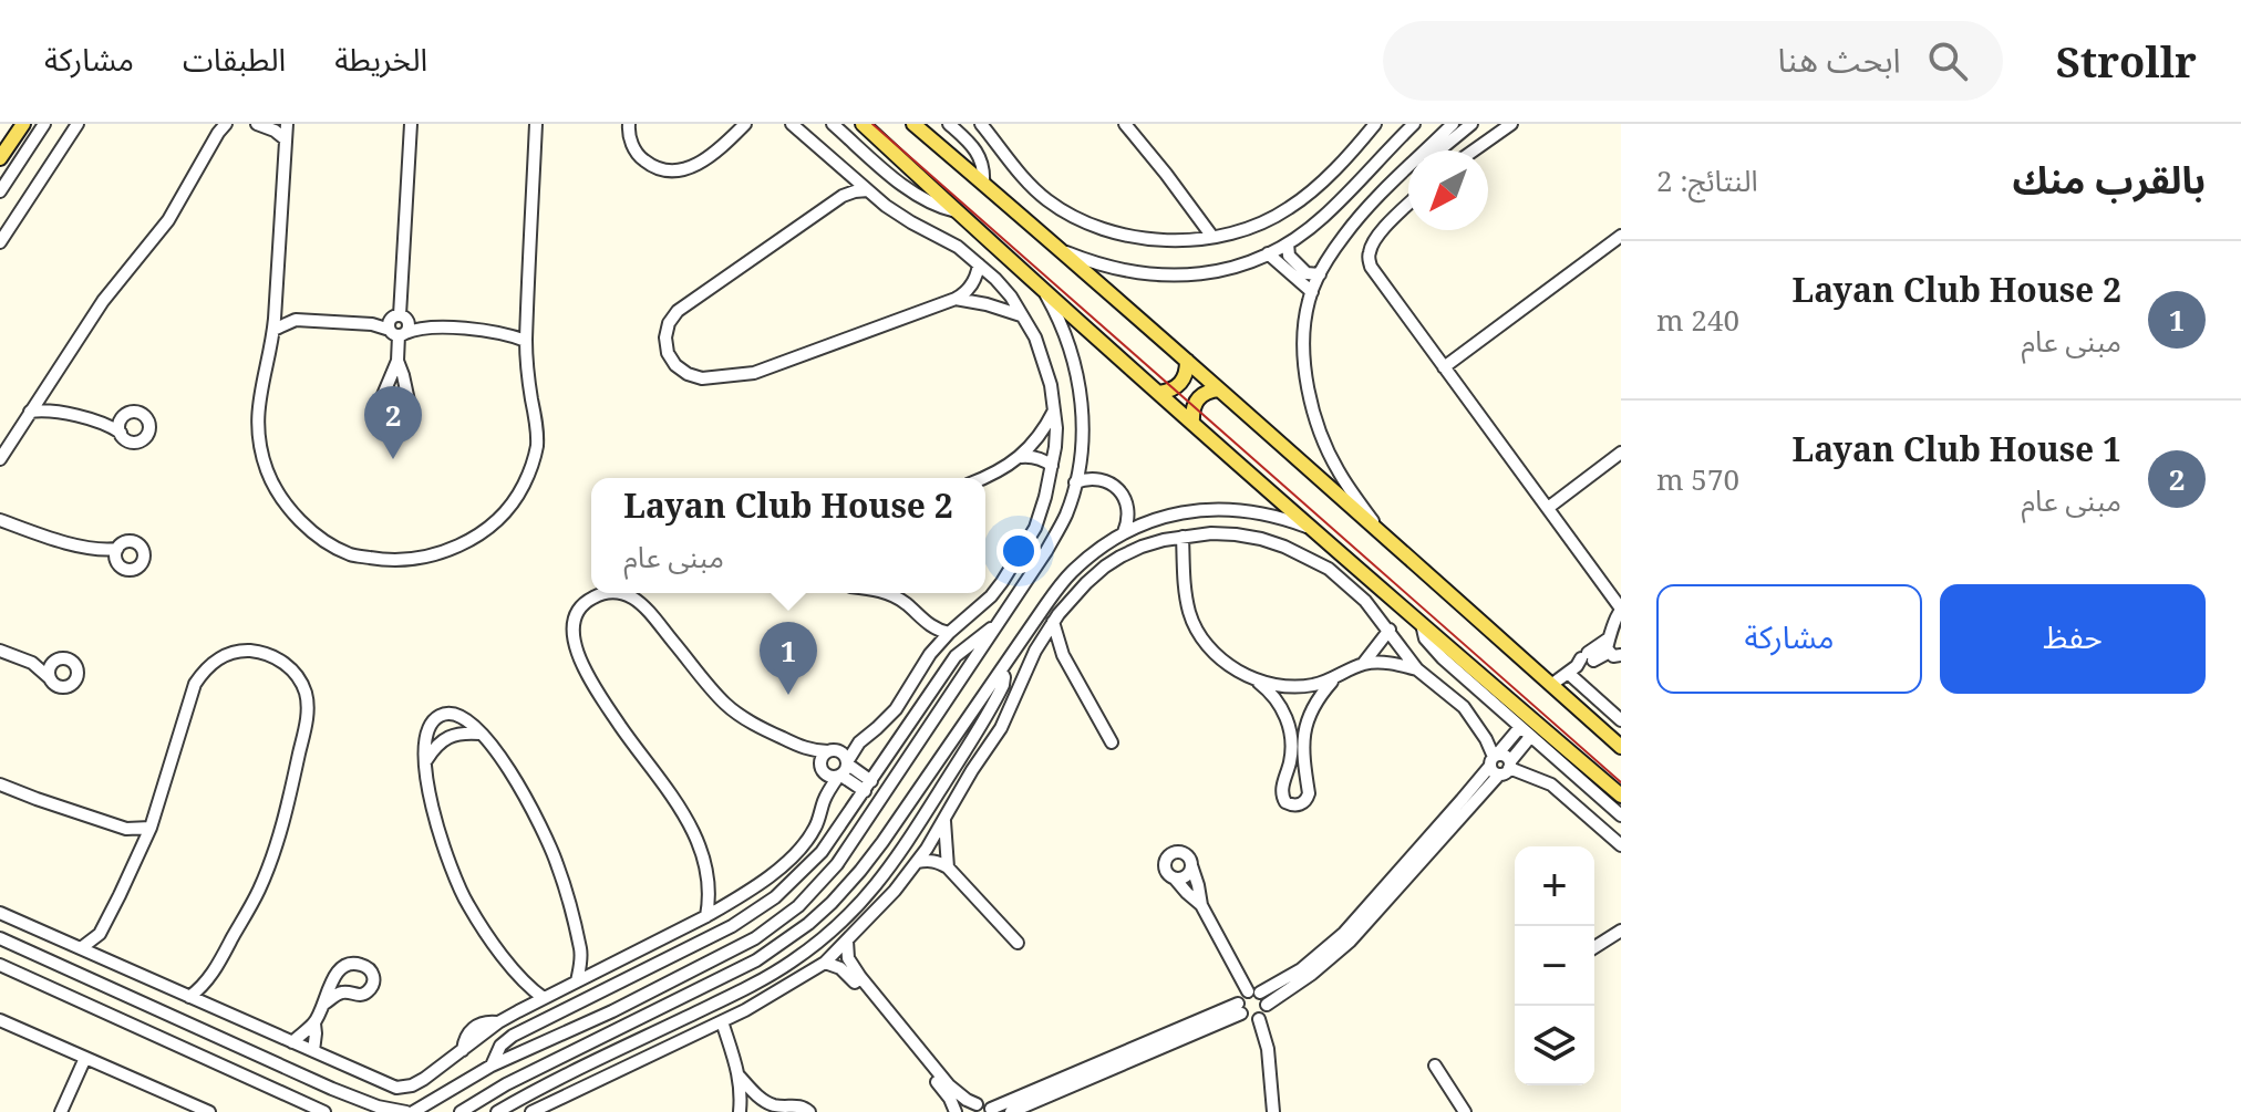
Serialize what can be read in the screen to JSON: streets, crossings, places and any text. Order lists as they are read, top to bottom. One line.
{"north":"bottom left","page":{"header":"Strollr","search":"ابحث هنا","nav":["الخريطة","الطبقات","مشاركة"],"heading":["بالقرب منك","النتائج: 2"],"list":[{"mark":"1","name":"Layan Club House 2","note":"مبنى عام","value":"240 m"},{"mark":"2","name":"Layan Club House 1","note":"مبنى عام","value":"570 m"}],"pins":["2","1"],"popup":["Layan Club House 2","مبنى عام"],"buttons":["حفظ","مشاركة"],"map_buttons":["+","−"]}}
